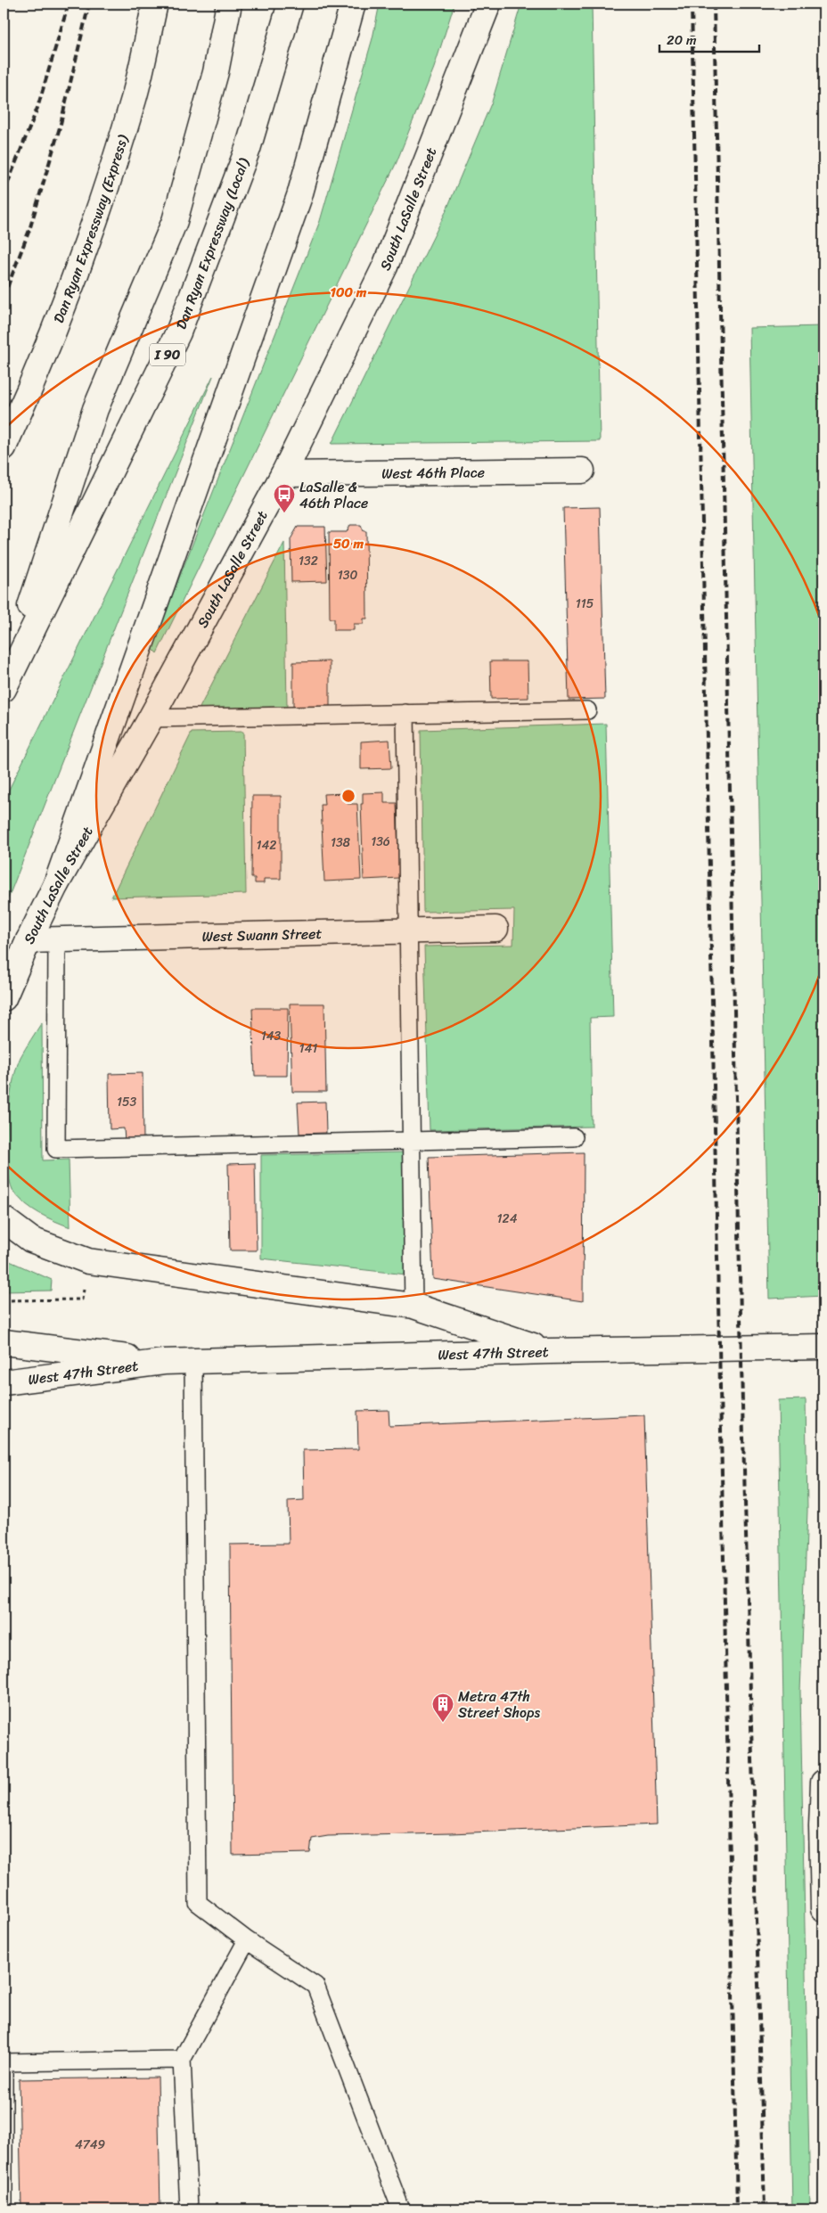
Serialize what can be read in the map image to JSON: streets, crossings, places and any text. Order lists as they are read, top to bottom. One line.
{"streets":{"main road":["South LaSalle Street","Dan Ryan Expressway (Express)","Dan Ryan Expressway (Local)","I 90","West 46th Place","West Swann Street","West 47th Street"]},"crossings":[["South LaSalle Street","West 46th Place"],["South LaSalle Street","West Swann Street"]],"places":{"bus stop":["LaSalle & 46th Place"],"building":["Metra 47th Street Shops"]},"house_numbers":["132","130","115","136","138","142","143","141","153","124","4749"],"scale_bar":"20 m","rings":["100 m","50 m"]}
